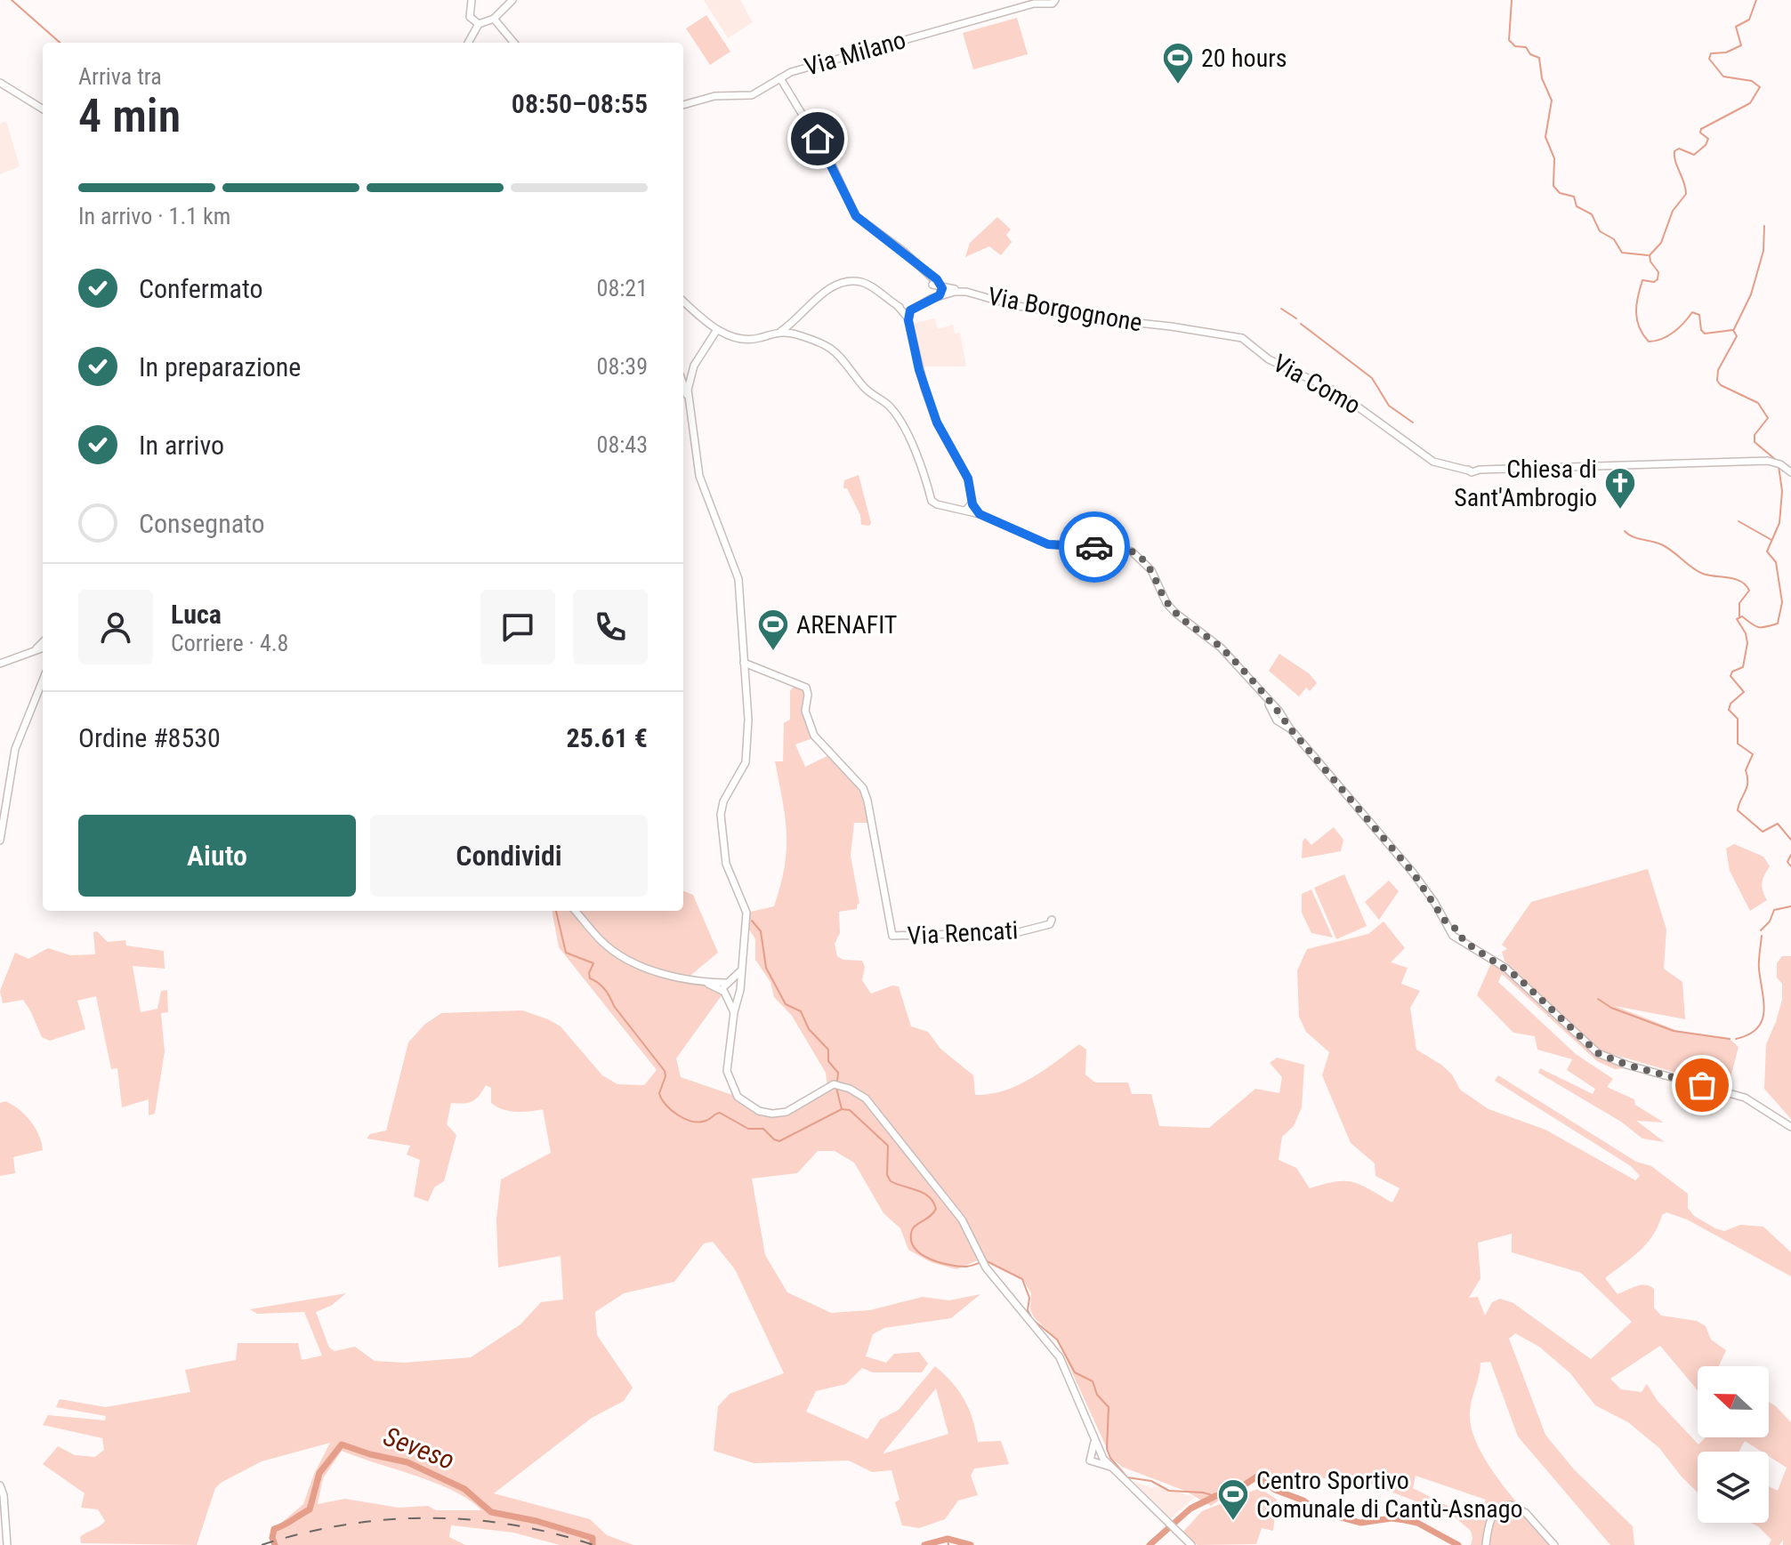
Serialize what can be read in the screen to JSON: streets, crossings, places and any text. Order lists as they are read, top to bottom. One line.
{"streets":{"main road":["Via Milano","Via Borgognone","Via Como","Via Rencati"]},"crossings":[["Via Borgognone","Via Como"]],"water":["Seveso"],"places":{"sports":["20 hours","ARENAFIT","Centro Sportivo Comunale di Cantù-Asnago"],"church":["Chiesa di Sant'Ambrogio"]},"north":"left","page":{"heading":["4 min","Arriva tra","08:50–08:55"],"panel":["Luca","Corriere · 4.8","Ordine #8530","25.61 €"],"bar":"In arrivo · 1.1 km","list":[["Confermato","08:21"],["In preparazione","08:39"],["In arrivo","08:43"],"Consegnato"],"buttons":["Aiuto","Condividi"]}}
